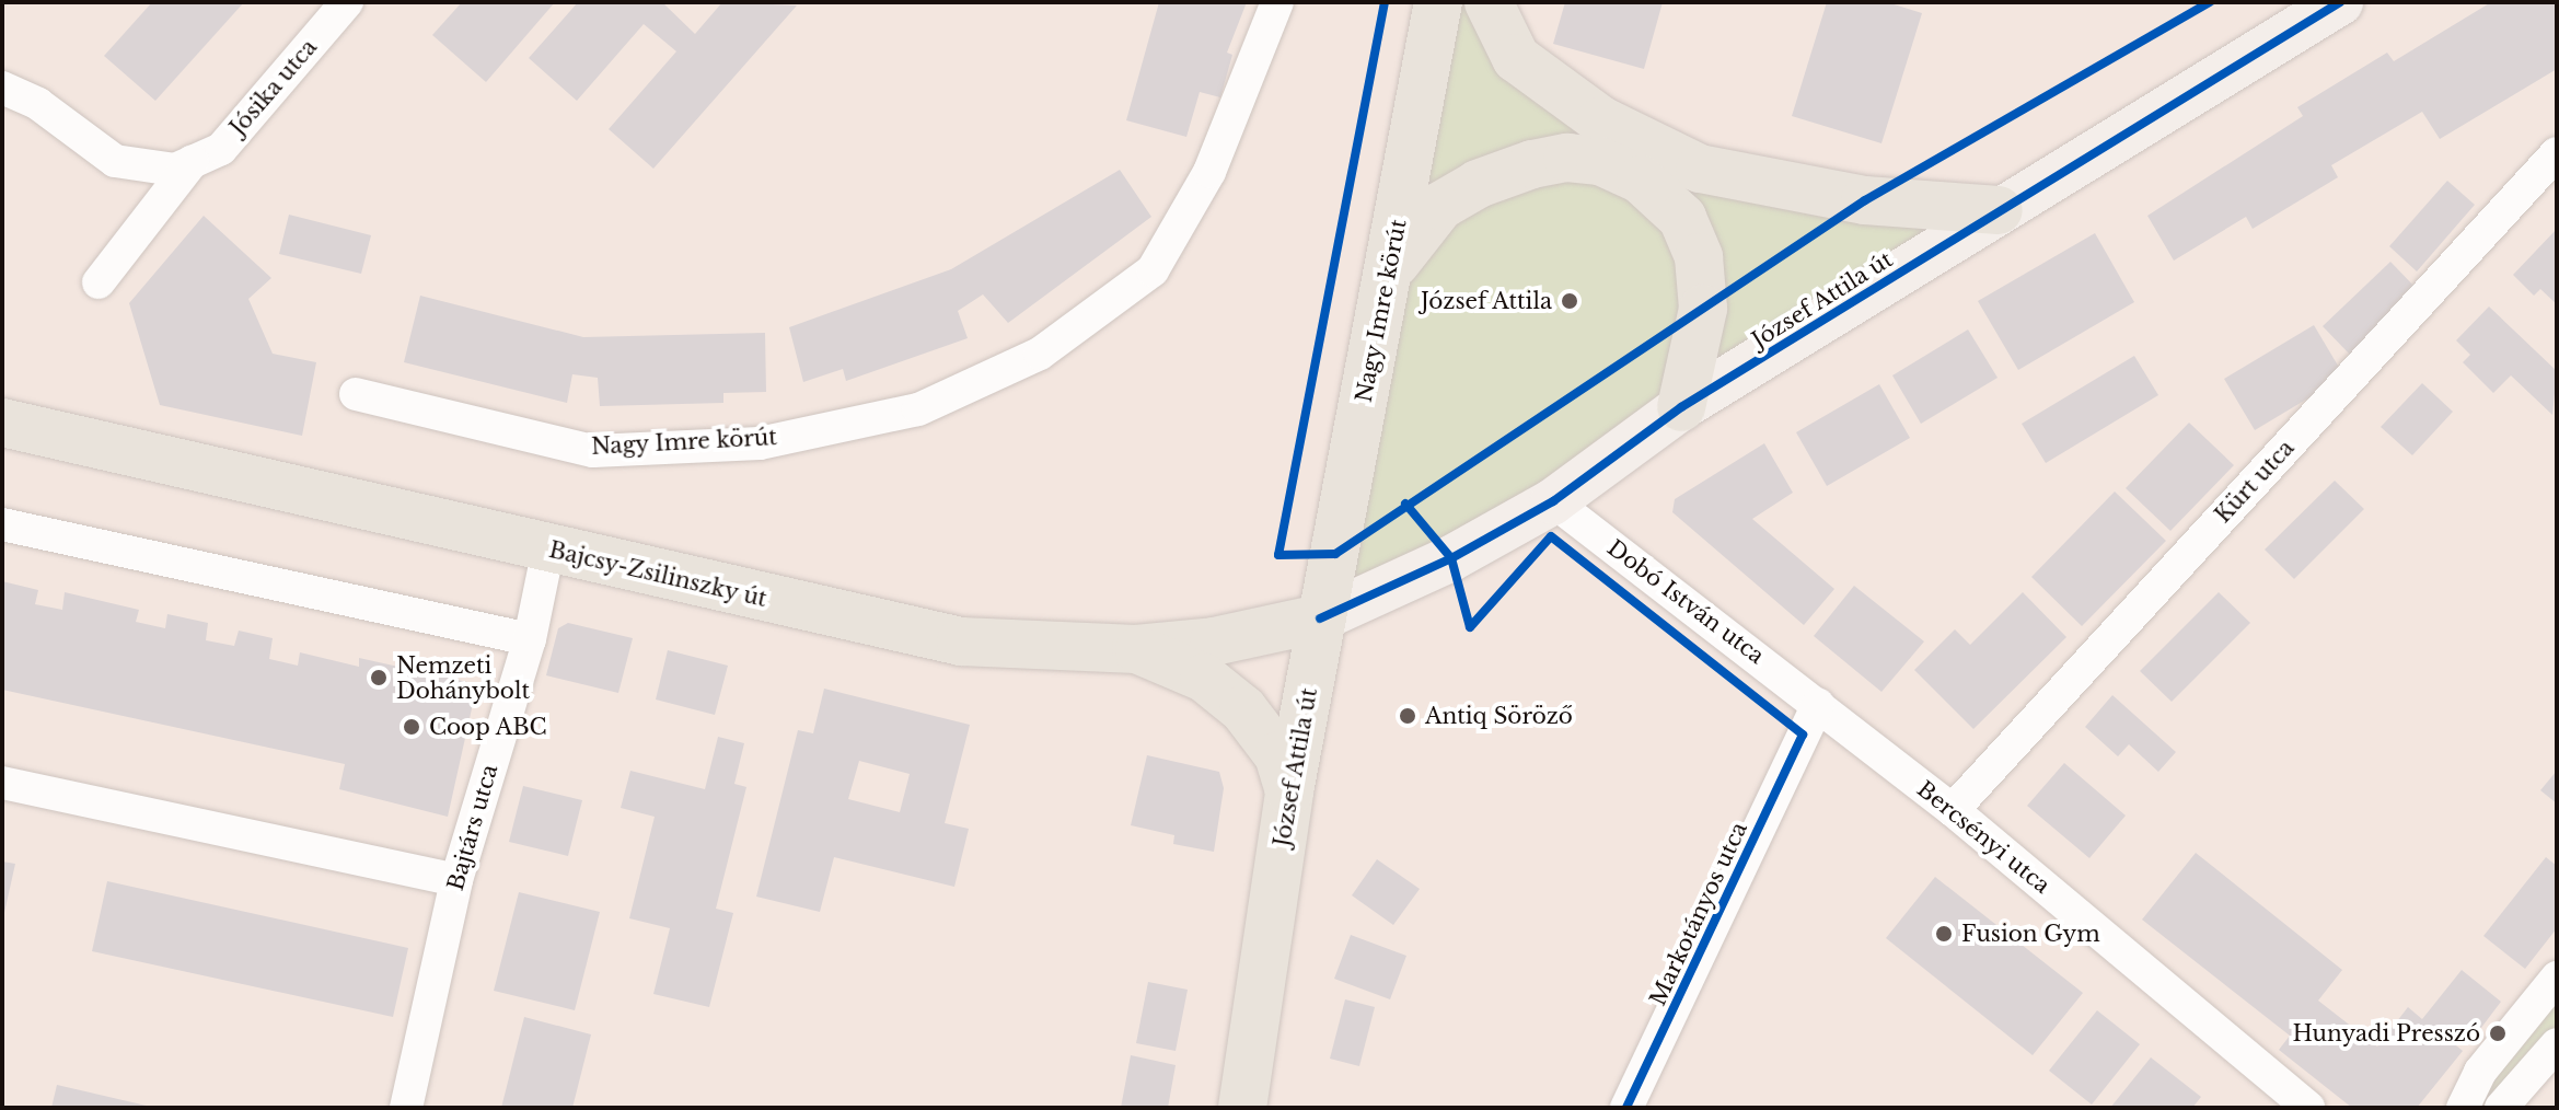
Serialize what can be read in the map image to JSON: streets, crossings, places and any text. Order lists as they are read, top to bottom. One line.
{"streets":{"main road":["József Attila út","Nagy Imre körút","Bajcsy-Zsilinszky út"],"street":["Jósika utca","Kürt utca","Dobó István utca","Bajtárs utca","Bercsényi utca","Markotányos utca"]},"crossings":[["József Attila út","Nagy Imre körút"],["József Attila út","Bajcsy-Zsilinszky út"],["József Attila út","Dobó István utca"],["Nagy Imre körút","Bajcsy-Zsilinszky út"],["Kürt utca","Bercsényi utca"],["Bajcsy-Zsilinszky út","Bajtárs utca"],["Dobó István utca","Bercsényi utca"],["Dobó István utca","Markotányos utca"],["Bercsényi utca","Markotányos utca"]],"places":["József Attila","Nemzeti Dohánybolt","Antiq Söröző","Coop ABC","Fusion Gym","Hunyadi Presszó"]}
